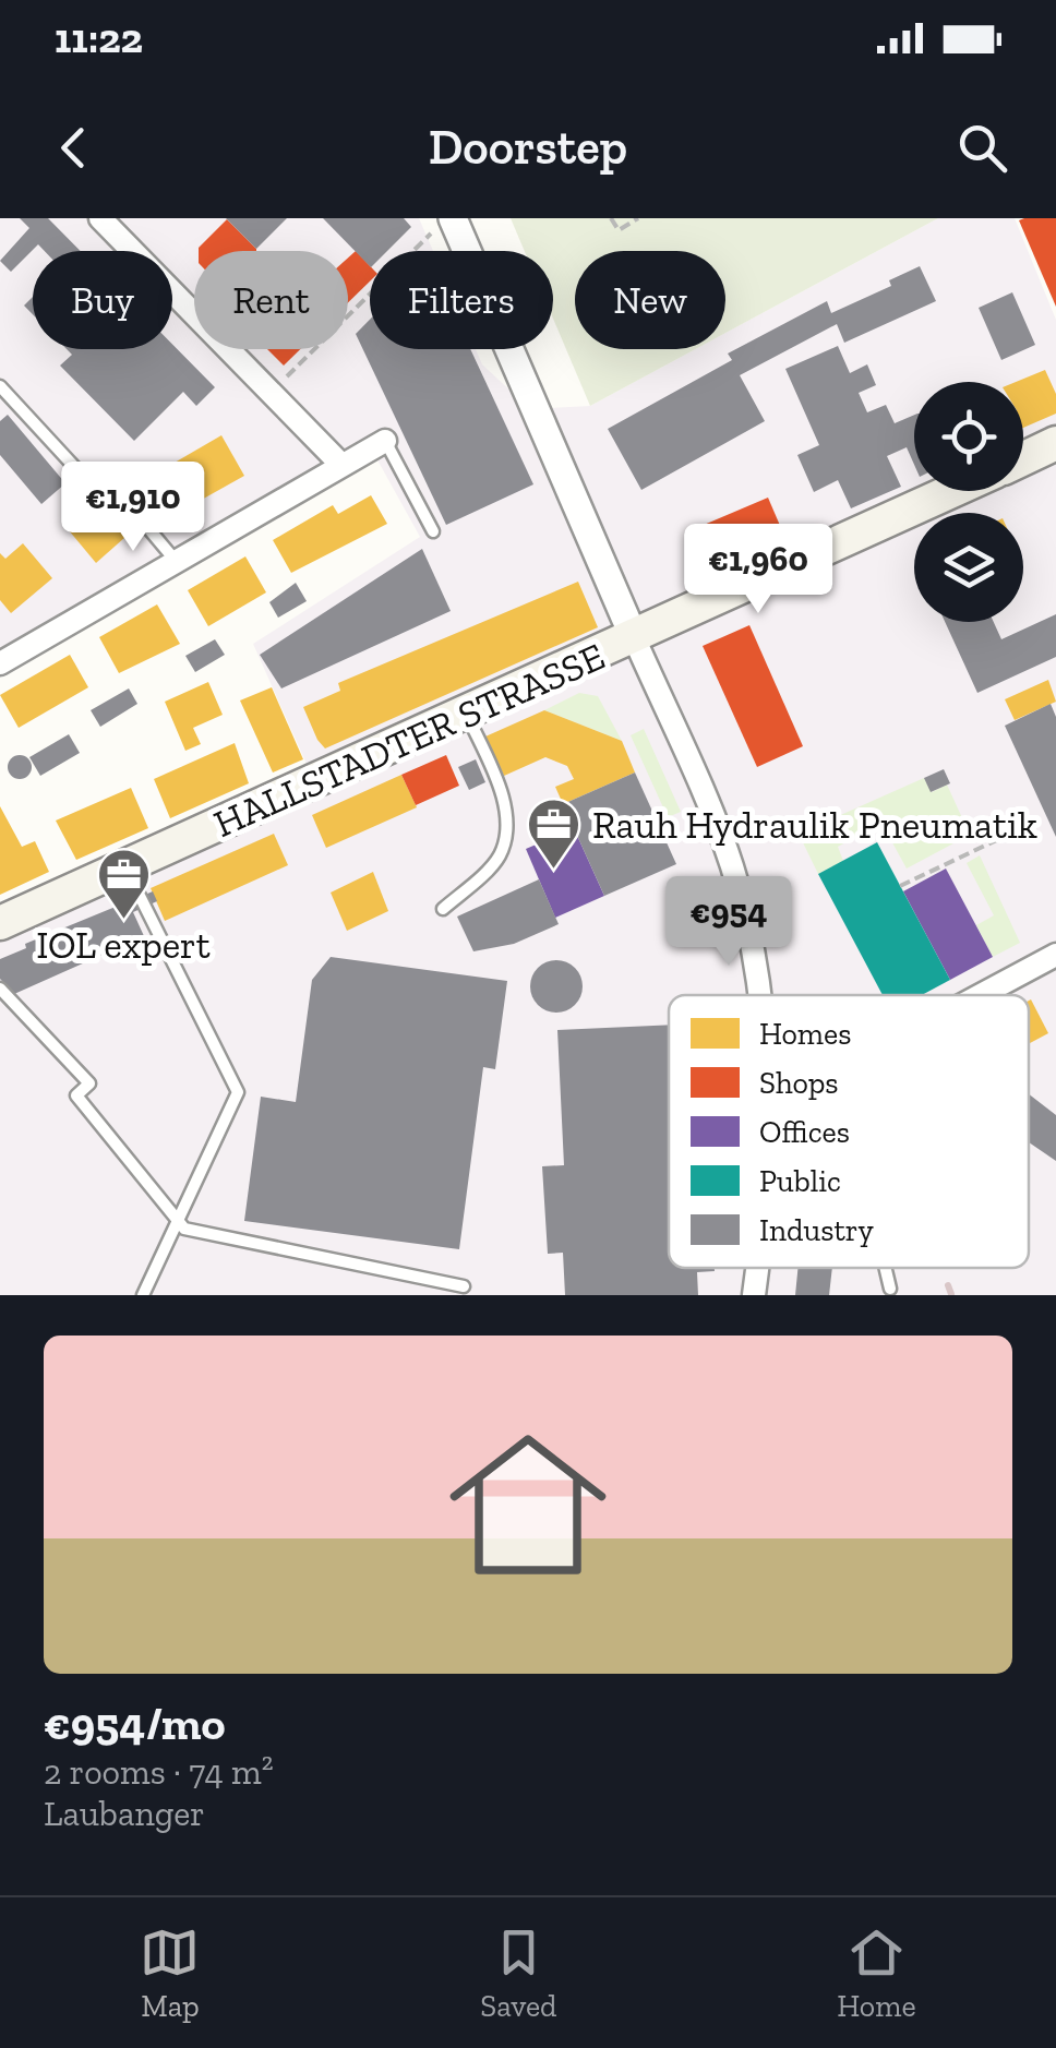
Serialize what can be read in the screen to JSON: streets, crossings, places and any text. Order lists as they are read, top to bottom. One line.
{"streets":{"main road":["HALLSTADTER STRASSE"]},"places":{"office":["Rauh Hydraulik Pneumatik","IOL expert"]},"legend":["Homes","Shops","Offices","Public","Industry"],"page":{"status":"11:22","header":"Doorstep","chip":["Buy","Rent","Filters","New"],"price":["€1,910","€1,960","€954"],"list":[{"name":"€954/mo","note":"2 rooms · 74 m² · Laubanger"}],"tabs":["Map","Saved","Home"]}}
